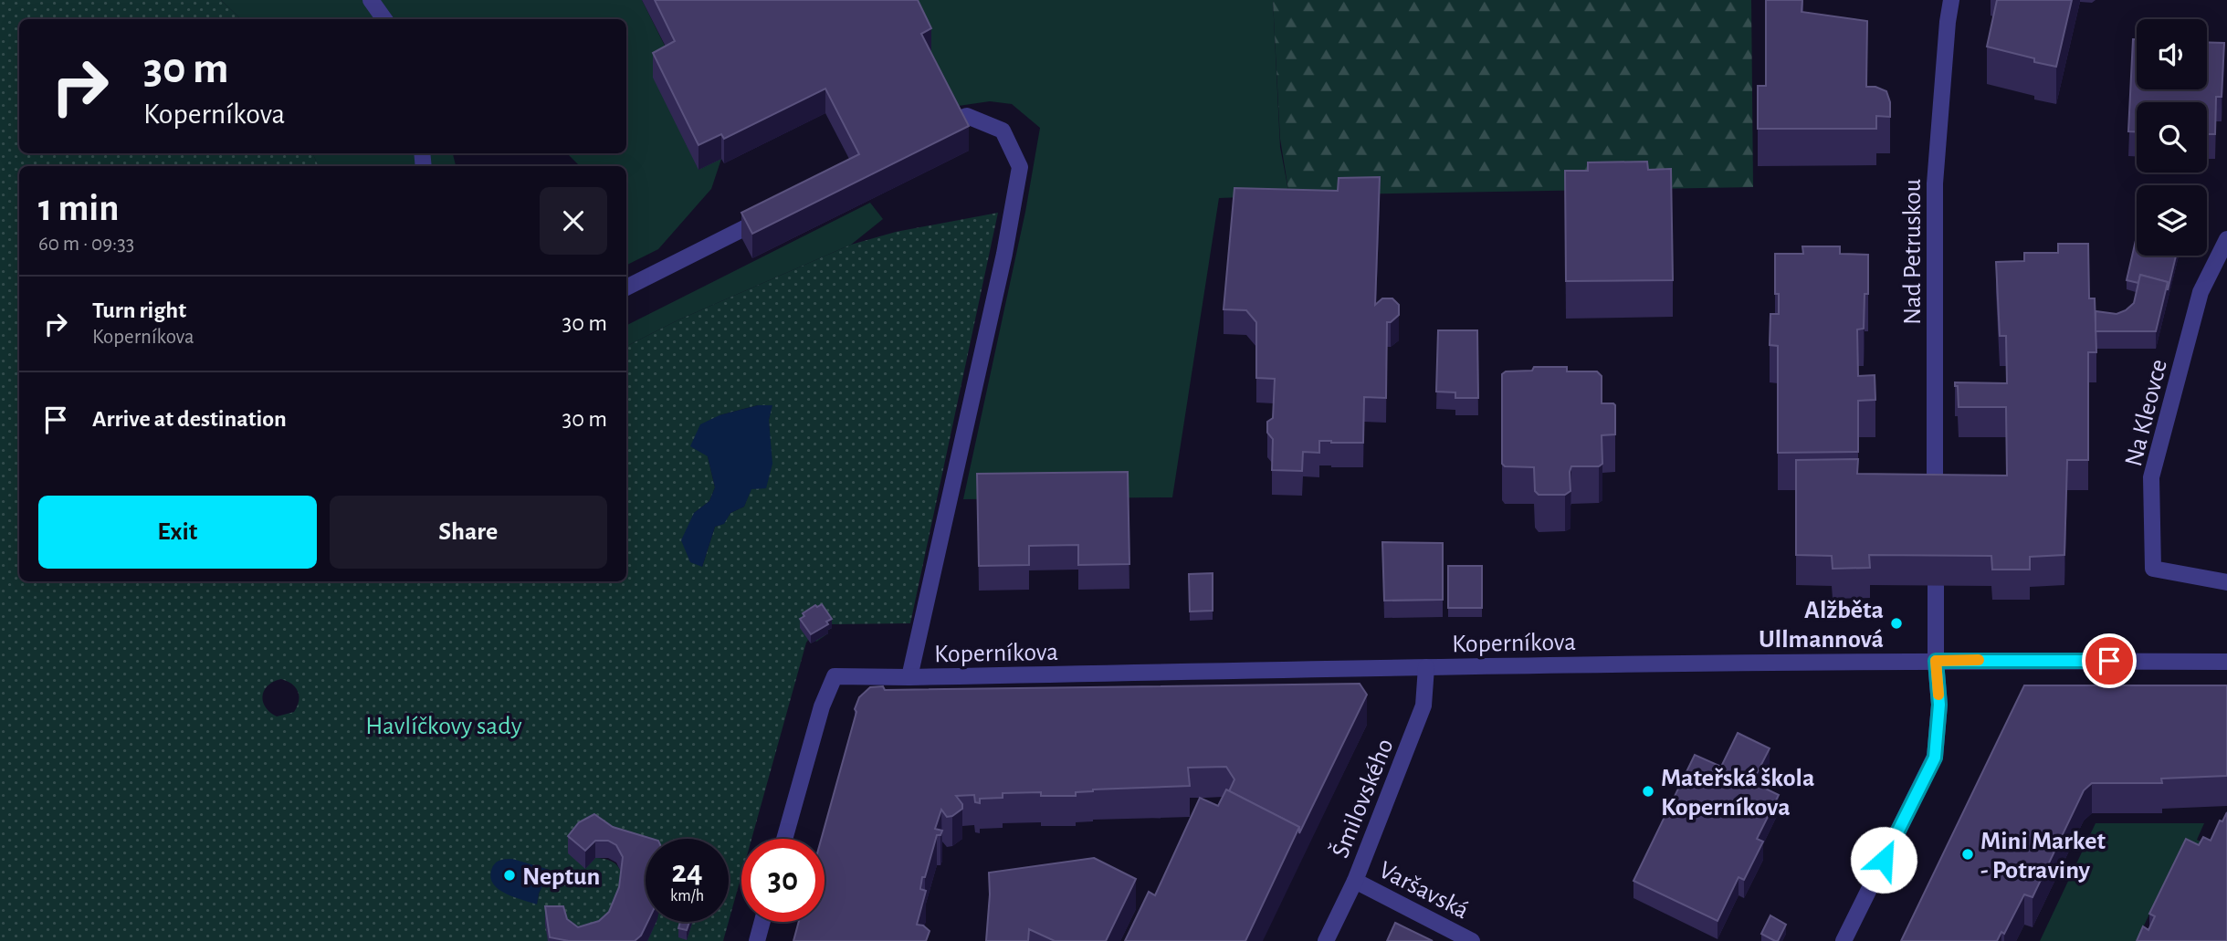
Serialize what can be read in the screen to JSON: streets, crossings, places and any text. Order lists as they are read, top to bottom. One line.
{"streets":{"street":["Nad Petruskou","Na Kleovce","Koperníkova","Šmilovského","Varšavská"]},"crossings":[["Koperníkova","Šmilovského"],["Šmilovského","Varšavská"]],"parks":["Havlíčkovy sady"],"places":["Alžběta Ullmannová","Mateřská škola Koperníkova","Mini Market - Potraviny","Neptun"],"page":{"turn":["30 m","Koperníkova"],"heading":["1 min","60 m · 09:33"],"list":[{"name":"Turn right","note":"Koperníkova","value":"30 m"},{"name":"Arrive at destination","value":"30 m"}],"buttons":["Exit","Share"],"speed":"24 km/h","limit":"30"}}
